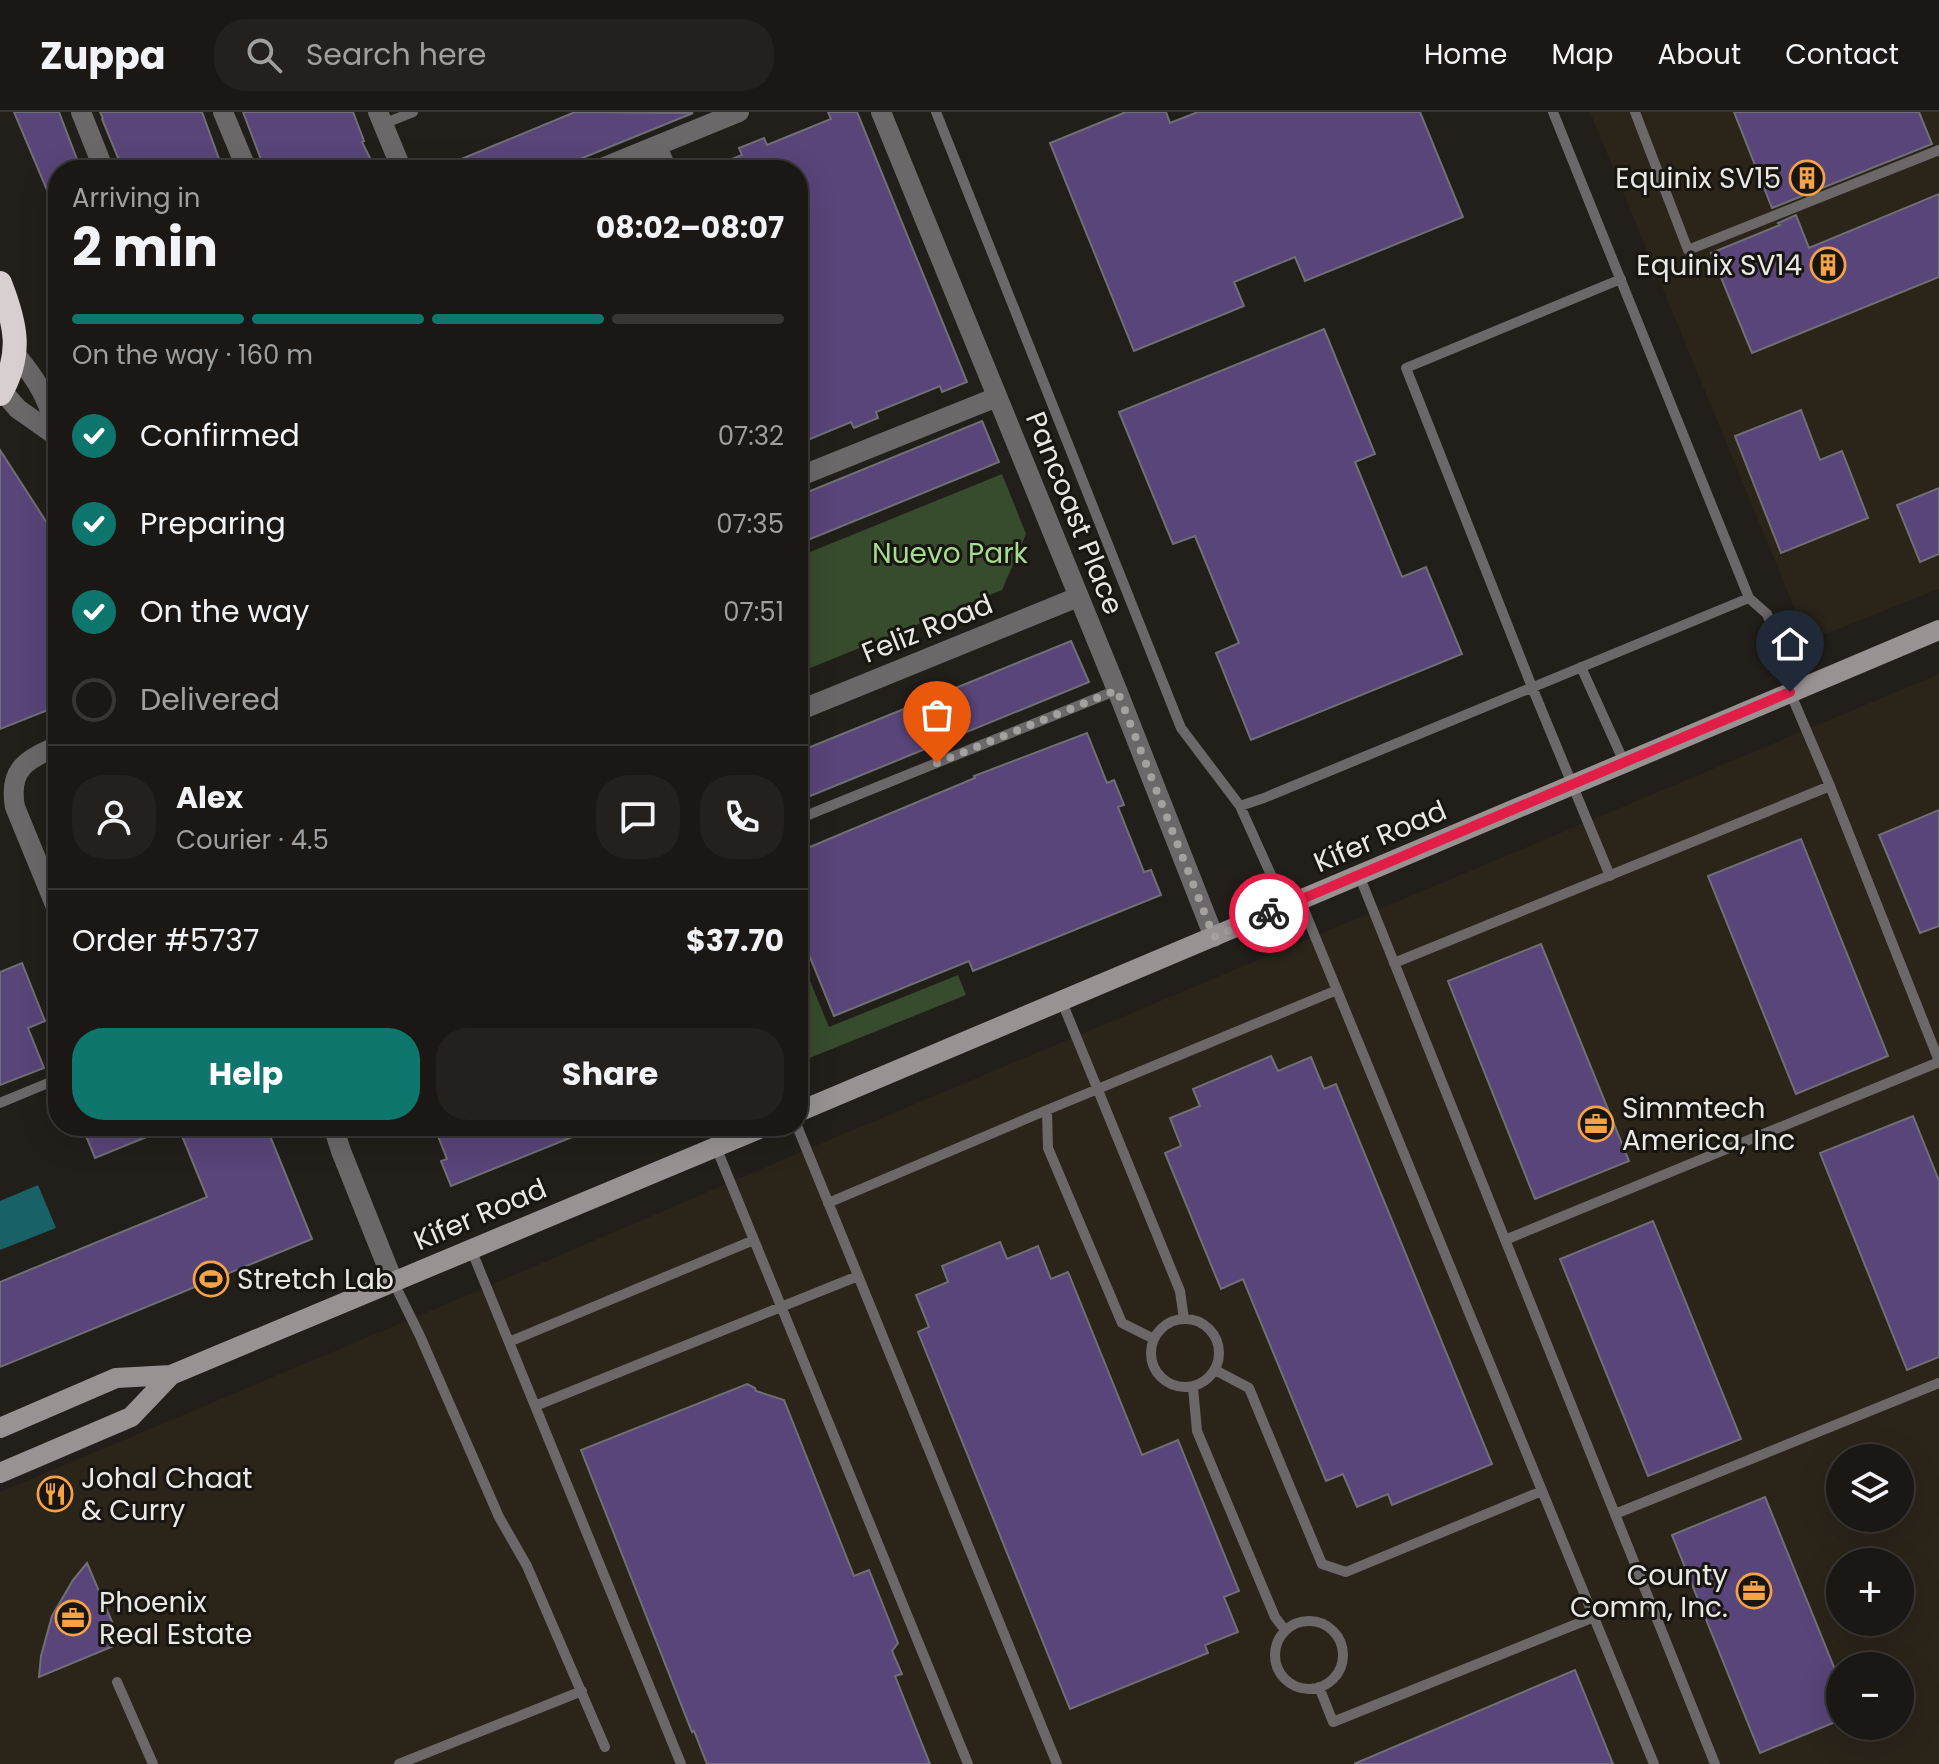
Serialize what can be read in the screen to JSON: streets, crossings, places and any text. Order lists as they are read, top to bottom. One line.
{"streets":{"main road":["Kifer Road"],"street":["Pancoast Place","Feliz Road"]},"crossings":[["Pancoast Place","Feliz Road"],["Pancoast Place","Kifer Road"]],"parks":["Nuevo Park"],"places":{"building":["Equinix SV15","Equinix SV14"],"office":["Simmtech America, Inc","County Comm, Inc.","Phoenix Real Estate"],"sports":["Stretch Lab"],"restaurant":["Johal Chaat & Curry"]},"page":{"header":"Zuppa","search":"Search here","nav":["Home","Map","About","Contact"],"heading":["2 min","Arriving in","08:02–08:07"],"panel":["Alex","Courier · 4.5","Order #5737","$37.70"],"bar":"On the way · 160 m","list":[["Confirmed","07:32"],["Preparing","07:35"],["On the way","07:51"],"Delivered"],"buttons":["Help","Share"],"map_buttons":["+","−"]}}
